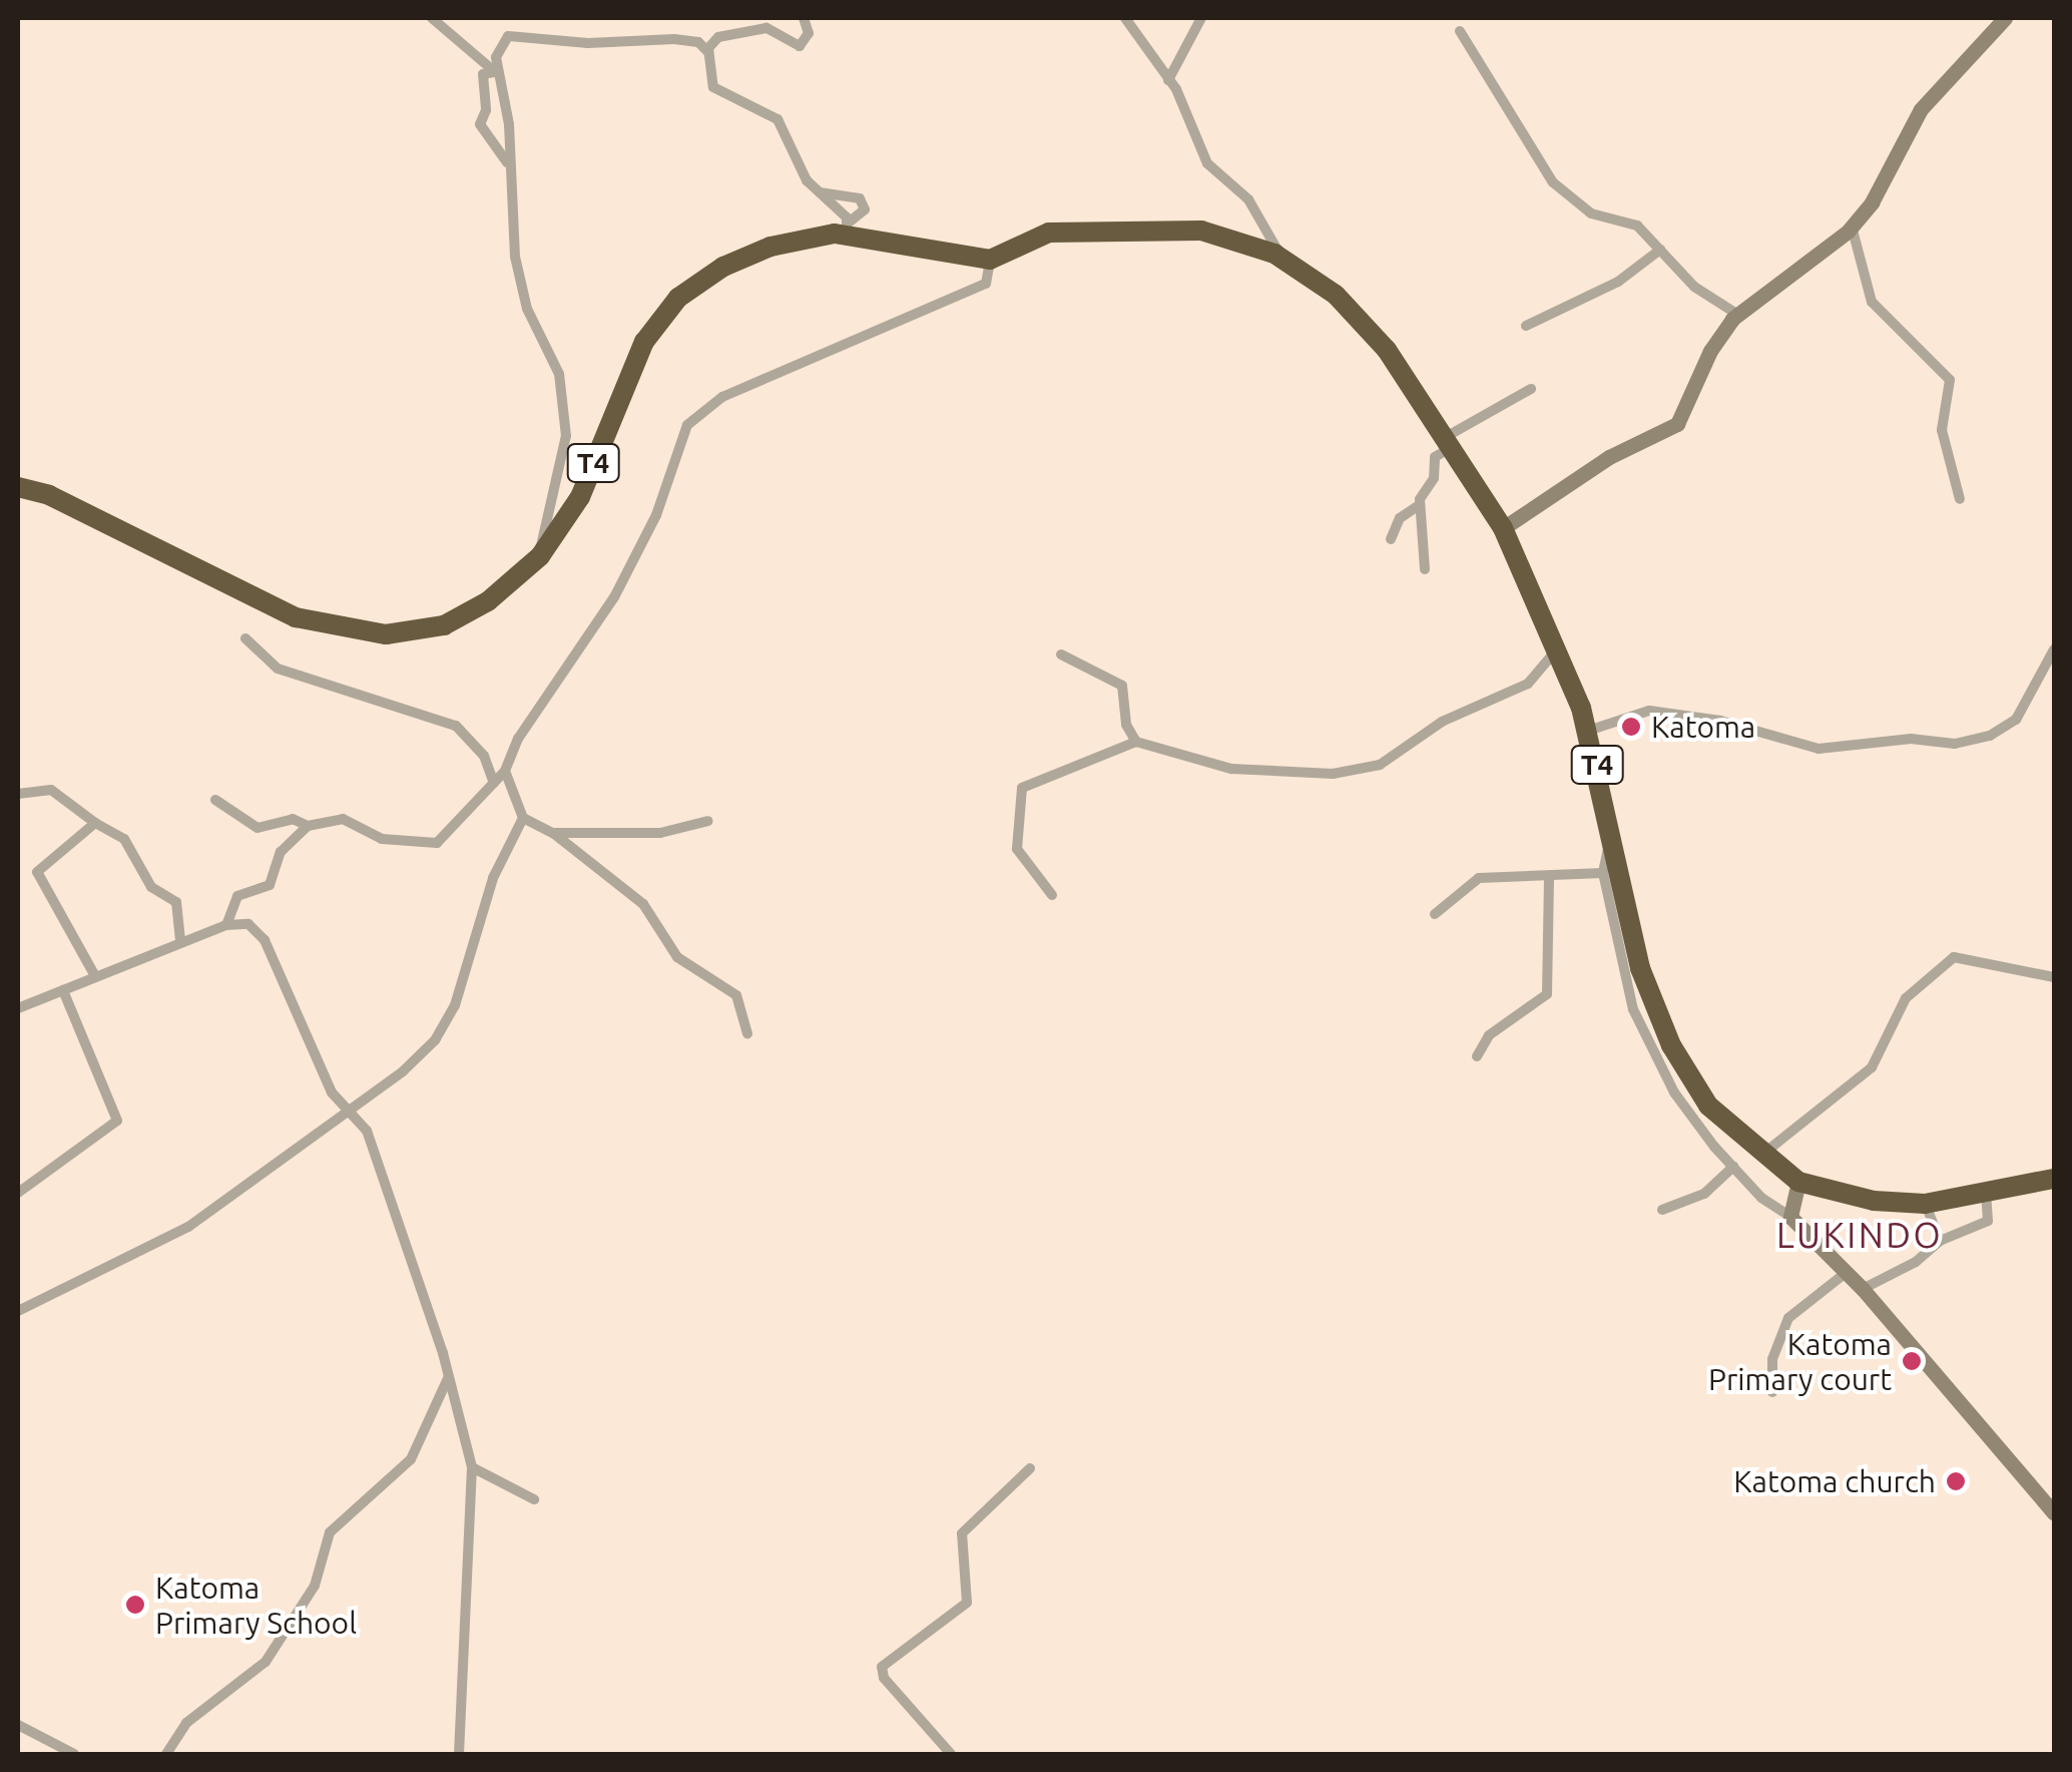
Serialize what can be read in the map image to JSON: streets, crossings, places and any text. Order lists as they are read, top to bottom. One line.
{"streets":{"highway":["T4"]},"districts":["LUKINDO"],"places":["Katoma","Katoma Primary court","Katoma church","Katoma Primary School"]}
